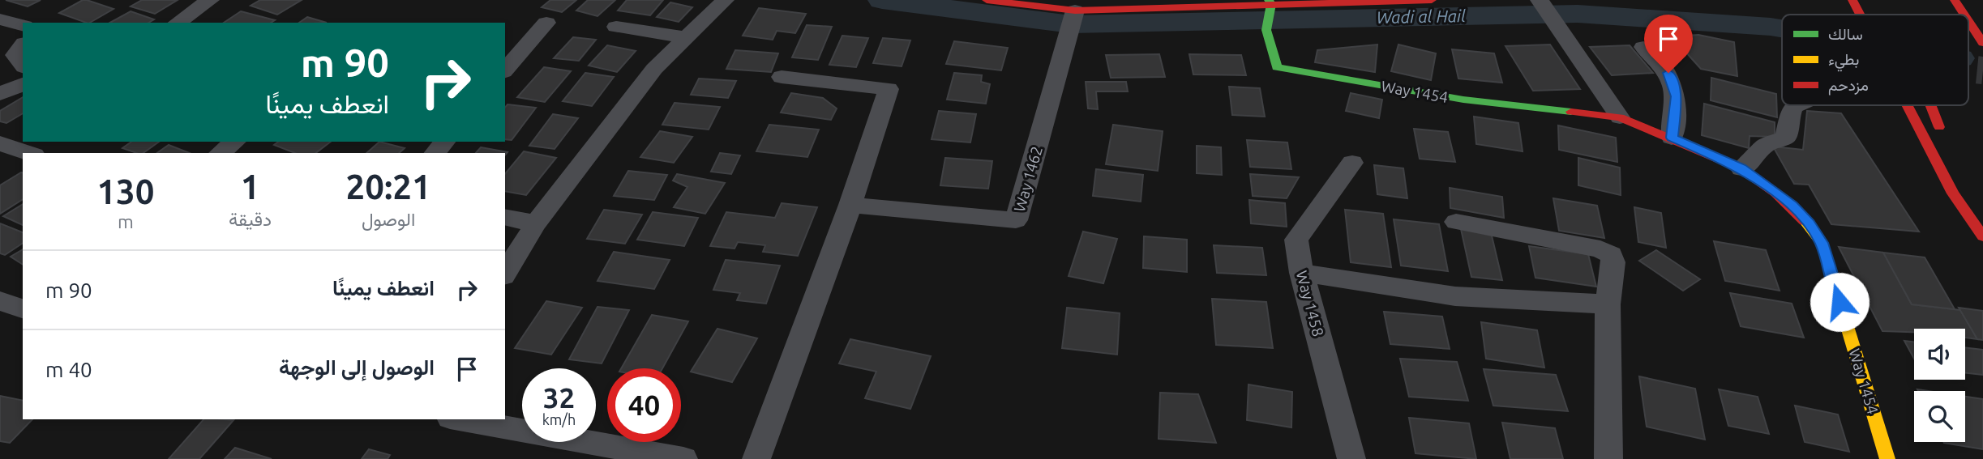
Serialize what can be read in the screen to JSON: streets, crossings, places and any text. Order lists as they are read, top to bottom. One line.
{"streets":{"main road":["Way 1454"],"street":["Way 1462","Way 1458"]},"water":["Wadi al Hail"],"legend":["سالك","بطيء","مزدحم"],"page":{"turn":["90 m","انعطف يمينًا"],"eta":["20:21","الوصول","1","دقيقة","130","m"],"list":[{"name":"انعطف يمينًا","value":"90 m"},{"name":"الوصول إلى الوجهة","value":"40 m"}],"speed":"32 km/h","limit":"40"}}
